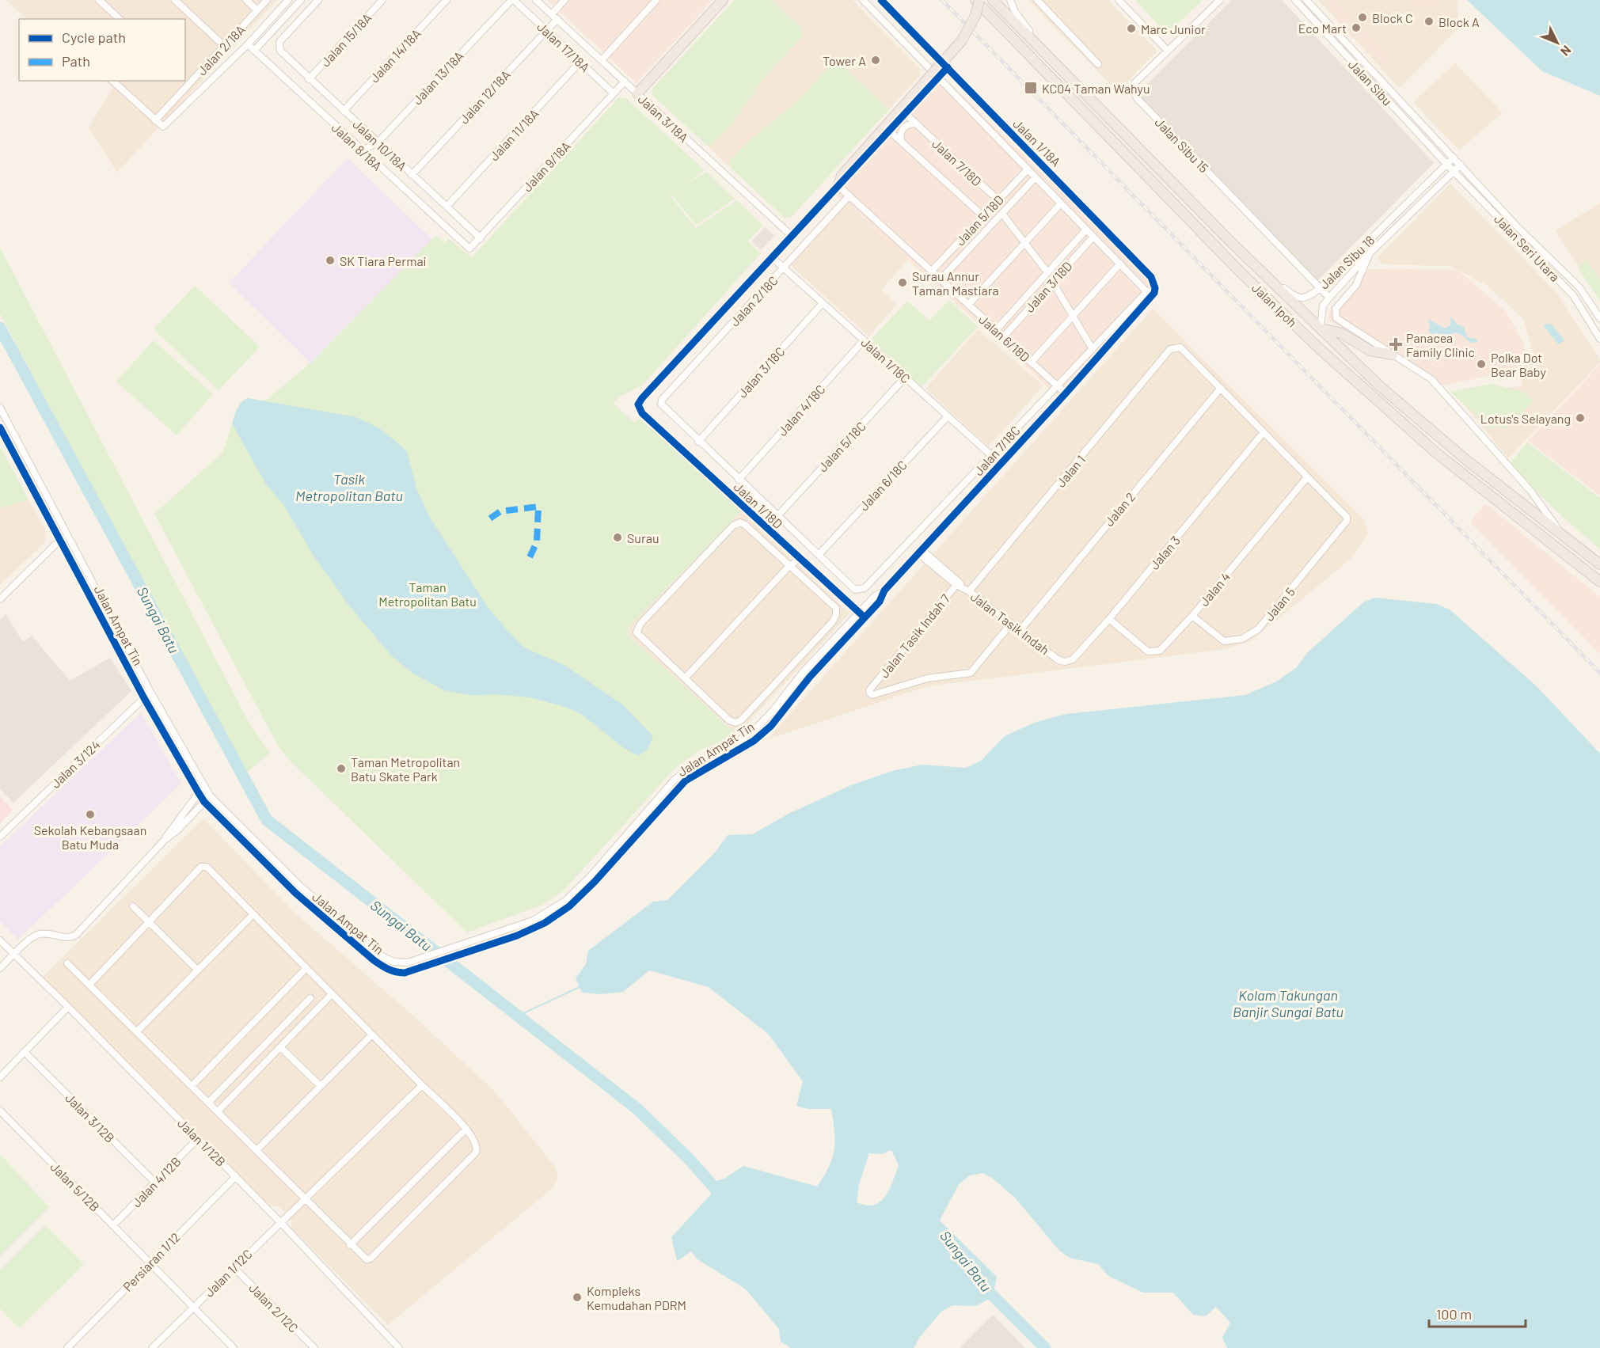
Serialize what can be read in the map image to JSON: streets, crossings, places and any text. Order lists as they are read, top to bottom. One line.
{"streets":{"highway":["Jalan Ipoh"],"street":["Jalan 15/18A","Jalan 17/18A","Jalan 2/18A","Jalan 14/18A","Jalan 13/18A","Jalan Sibu","Jalan 12/18A","Jalan 3/18A","Jalan 11/18A","Jalan 1/18A","Jalan 10/18A","Jalan Sibu 15","Jalan 8/18A","Jalan 7/18D","Jalan 9/18A","Jalan 5/18D","Jalan Seri Utara","Jalan Sibu 18","Jalan 3/18D","Jalan 2/18C","Jalan 6/18D","Jalan 1/18C","Jalan 3/18C","Jalan 4/18C","Jalan 5/18C","Jalan 7/18C","Jalan 1","Jalan 6/18C","Jalan 1/18D","Jalan 2","Jalan 3","Jalan 4","Jalan 5","Jalan Tasik Indah","Jalan Ampat Tin","Jalan Tasik Indah 7","Jalan 3/124","Jalan 3/12B","Jalan 1/12B","Jalan 4/12B","Jalan 5/12B","Persiaran 1/12","Jalan 1/12C","Jalan 2/12C"]},"crossings":[["Jalan 15/18A","Jalan 10/18A"],["Jalan 17/18A","Jalan 13/18A"],["Jalan 17/18A","Jalan 12/18A"],["Jalan 17/18A","Jalan 11/18A"],["Jalan 17/18A","Jalan 9/18A"],["Jalan 2/18A","Jalan 8/18A"],["Jalan 14/18A","Jalan 10/18A"],["Jalan 13/18A","Jalan 10/18A"],["Jalan 13/18A","Jalan 8/18A"],["Jalan Sibu","Jalan Seri Utara"],["Jalan Sibu","Jalan Sibu 18"],["Jalan 12/18A","Jalan 3/18A"],["Jalan 12/18A","Jalan 10/18A"],["Jalan 3/18A","Jalan 9/18A"],["Jalan 11/18A","Jalan 10/18A"],["Jalan 1/18A","Jalan 5/18D"],["Jalan 1/18A","Jalan 3/18D"],["Jalan 1/18A","Jalan 7/18C"],["Jalan 10/18A","Jalan 9/18A"],["Jalan Sibu 15","Jalan Sibu 18"],["Jalan 8/18A","Jalan 9/18A"],["Jalan 7/18D","Jalan 5/18D"],["Jalan 5/18D","Jalan 6/18D"],["Jalan Seri Utara","Jalan Sibu 18"],["Jalan Sibu 18","Jalan Ipoh"],["Jalan 3/18D","Jalan 6/18D"],["Jalan 2/18C","Jalan 6/18D"],["Jalan 2/18C","Jalan 1/18C"],["Jalan 2/18C","Jalan 3/18C"],["Jalan 6/18D","Jalan 7/18C"],["Jalan 1/18C","Jalan 3/18C"],["Jalan 1/18C","Jalan 4/18C"],["Jalan 1/18C","Jalan 5/18C"],["Jalan 1/18C","Jalan 7/18C"],["Jalan 1/18C","Jalan 6/18C"],["Jalan 1/18C","Jalan 1/18D"],["Jalan 7/18C","Jalan 6/18C"],["Jalan 7/18C","Jalan 1/18D"],["Jalan 7/18C","Jalan Tasik Indah"],["Jalan 7/18C","Jalan Ampat Tin"],["Jalan 1","Jalan 2"],["Jalan 1","Jalan Tasik Indah"],["Jalan 1/18D","Jalan Ampat Tin"],["Jalan 2","Jalan Tasik Indah"],["Jalan 3","Jalan 4"],["Jalan 3","Jalan Tasik Indah"],["Jalan 4","Jalan 5"],["Jalan Tasik Indah","Jalan Tasik Indah 7"],["Jalan Ampat Tin","Jalan 3/124"],["Jalan 3/12B","Jalan 4/12B"],["Jalan 1/12B","Jalan 4/12B"],["Jalan 1/12B","Persiaran 1/12"],["Jalan 1/12B","Jalan 1/12C"],["Jalan 4/12B","Jalan 5/12B"],["Jalan 5/12B","Persiaran 1/12"],["Jalan 5/12B","Jalan 1/12C"],["Jalan 1/12C","Jalan 2/12C"]],"water":["Tasik Metropolitan Batu","Sungai Batu","Kolam Takungan Banjir Sungai Batu"],"parks":["Taman Metropolitan Batu"],"places":{"other":["Block C","Block A","Eco Mart","Marc Junior","Tower A","SK Tiara Permai","Surau Annur Taman Mastiara","Polka Dot Bear Baby","Lotus's Selayang","Surau","Taman Metropolitan Batu Skate Park","Sekolah Kebangsaan Batu Muda","Kompleks Kemudahan PDRM"],"transit":["KC04 Taman Wahyu"],"health":["Panacea Family Clinic"]},"legend":["Cycle path","Path"],"scale_bar":"100 m","north":"bottom right"}
